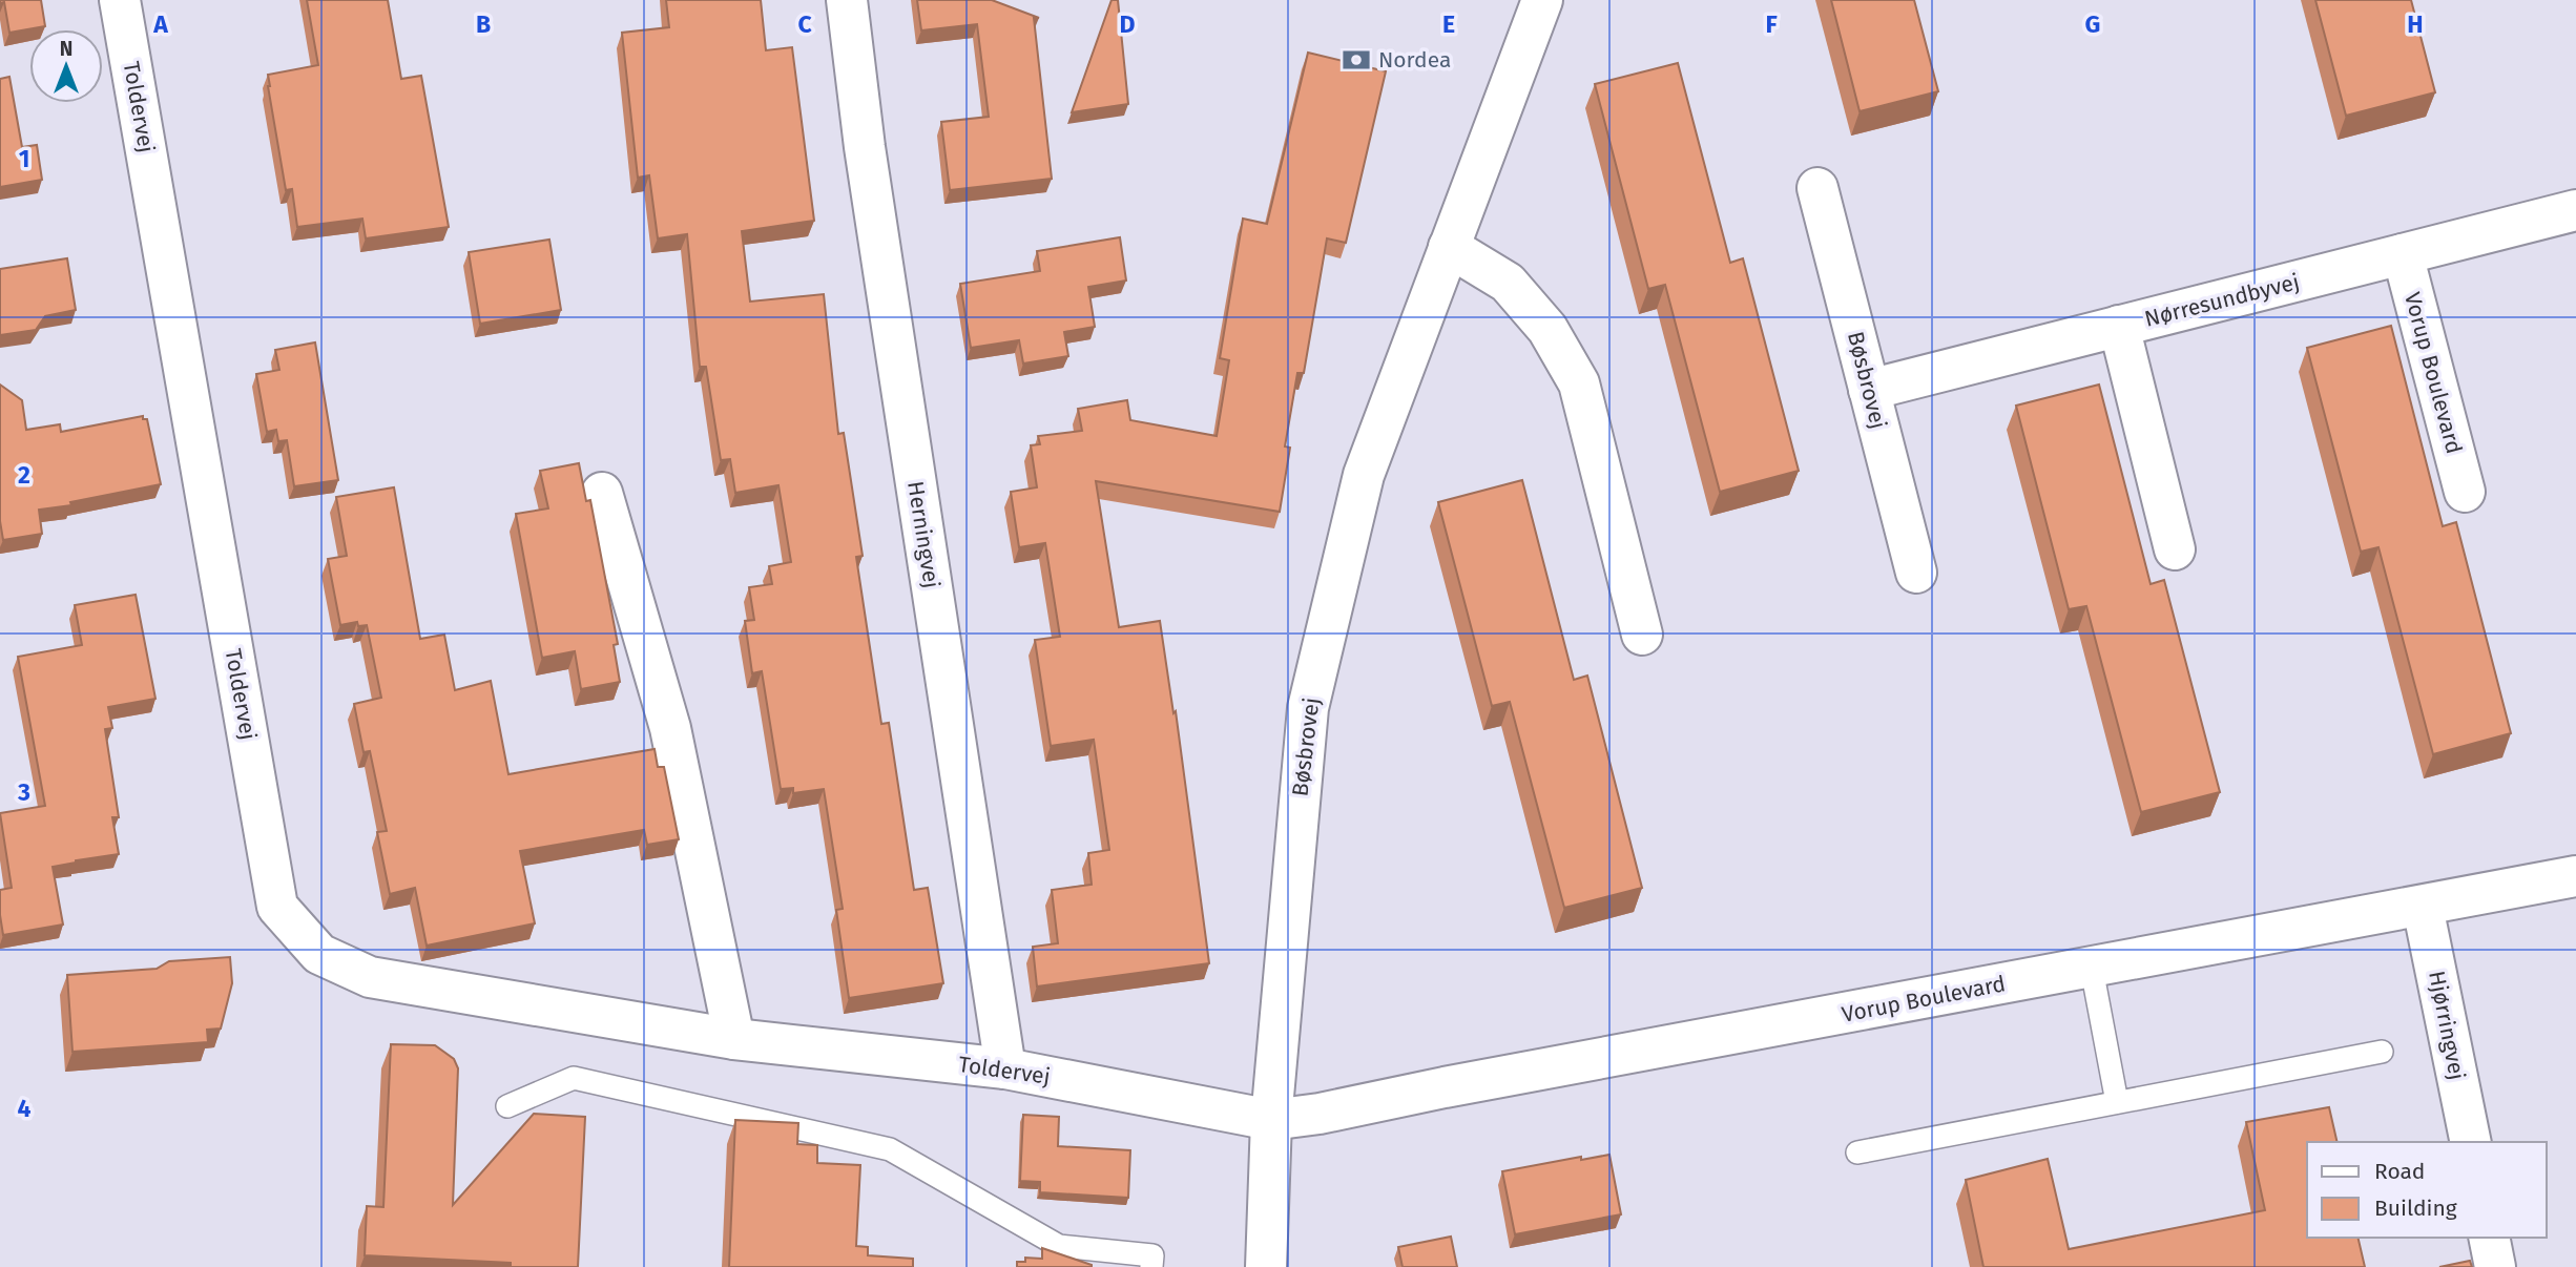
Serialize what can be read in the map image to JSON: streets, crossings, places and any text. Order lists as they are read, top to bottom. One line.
{"streets":{"street":["Toldervej","Nørresundbyvej","Vorup Boulevard","Bøsbrovej","Herningvej","Hjørringvej"]},"crossings":[["Toldervej","Vorup Boulevard"],["Toldervej","Bøsbrovej"],["Toldervej","Herningvej"],["Nørresundbyvej","Vorup Boulevard"],["Nørresundbyvej","Bøsbrovej"],["Vorup Boulevard","Bøsbrovej"],["Vorup Boulevard","Hjørringvej"]],"places":{"bank":["Nordea"]},"legend":["Road","Building"],"north":"top","grid":{"columns":["A","B","C","D","E","F","G","H"],"rows":["1","2","3","4"]}}
